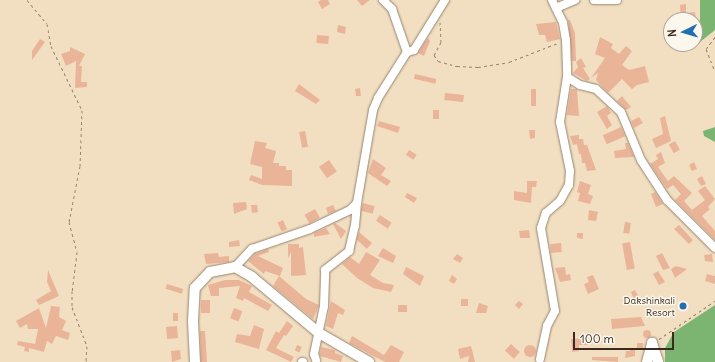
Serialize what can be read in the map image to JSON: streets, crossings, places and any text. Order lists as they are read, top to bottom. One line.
{"places":["Dakshinkali Resort"],"scale_bar":"100 m","north":"left"}
